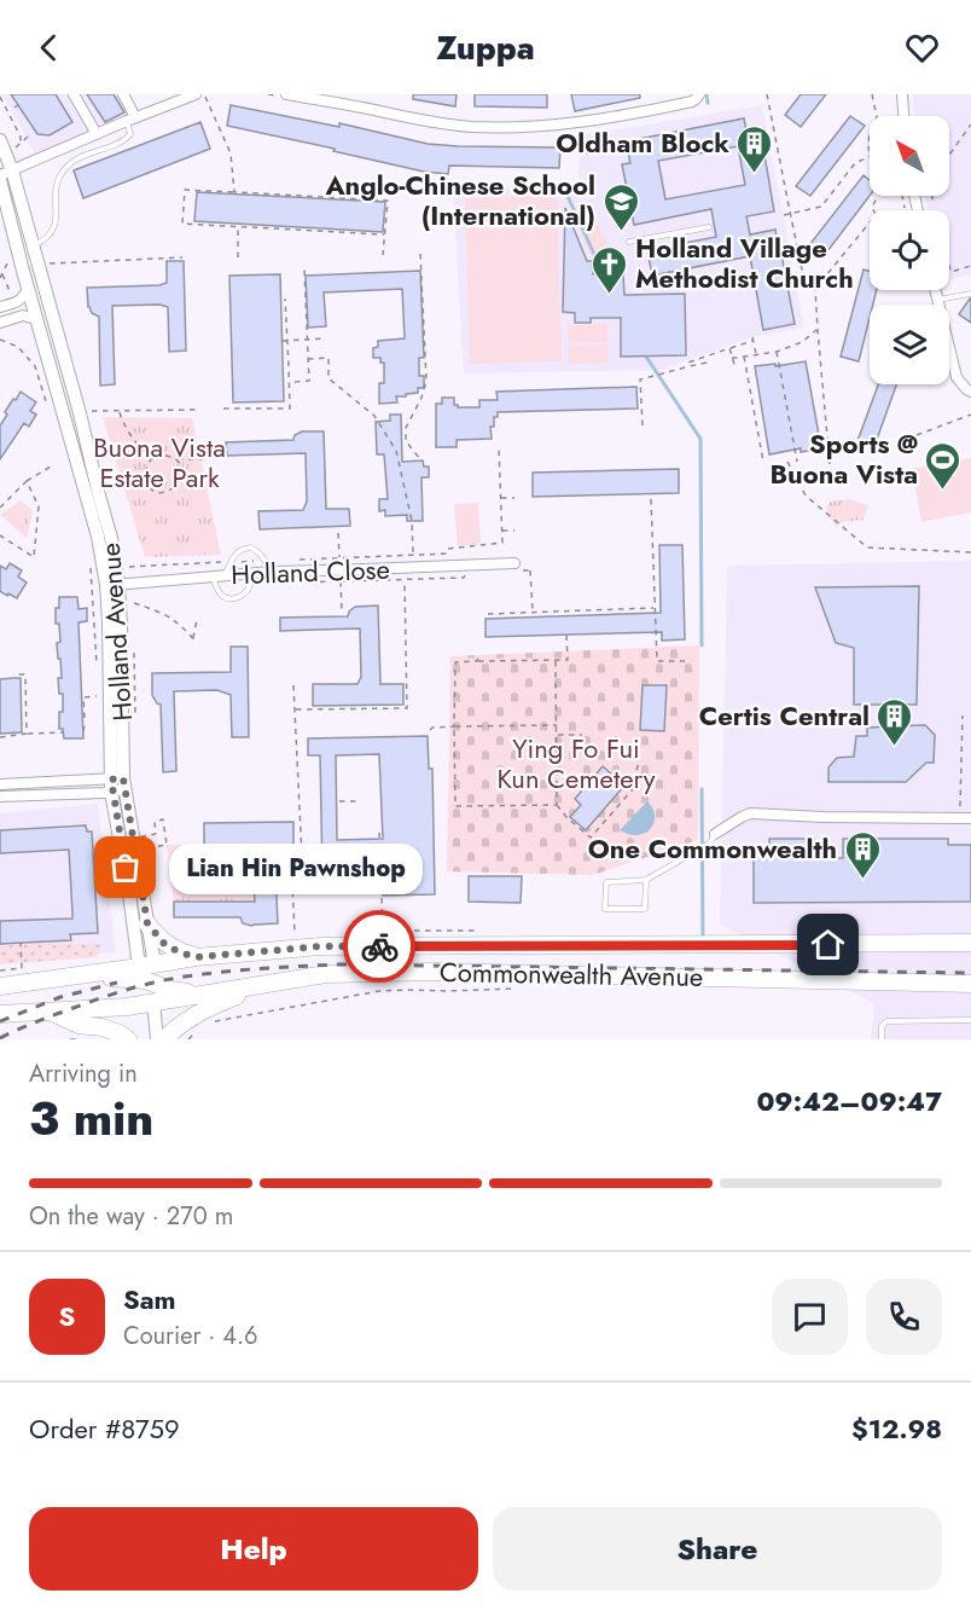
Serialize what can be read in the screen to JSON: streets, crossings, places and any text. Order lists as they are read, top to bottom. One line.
{"streets":{"main road":["Commonwealth Avenue"],"street":["Holland Close","Holland Avenue"]},"crossings":[["Holland Close","Holland Avenue"],["Holland Avenue","Commonwealth Avenue"]],"parks":["Buona Vista Estate Park","Ying Fo Fui Kun Cemetery"],"places":{"building":["Oldham Block","Certis Central","One Commonwealth"],"school or university":["Anglo-Chinese School (International)"],"church":["Holland Village Methodist Church"],"sports":["Sports @ Buona Vista"],"other":["Lian Hin Pawnshop"]},"north":"top left","page":{"header":"Zuppa","bubble":"Lian Hin Pawnshop","heading":["3 min","Arriving in","09:42–09:47"],"panel":["Sam","Courier · 4.6","Order #8759","$12.98"],"bar":"On the way · 270 m","round":"S","buttons":["Help","Share"]}}
